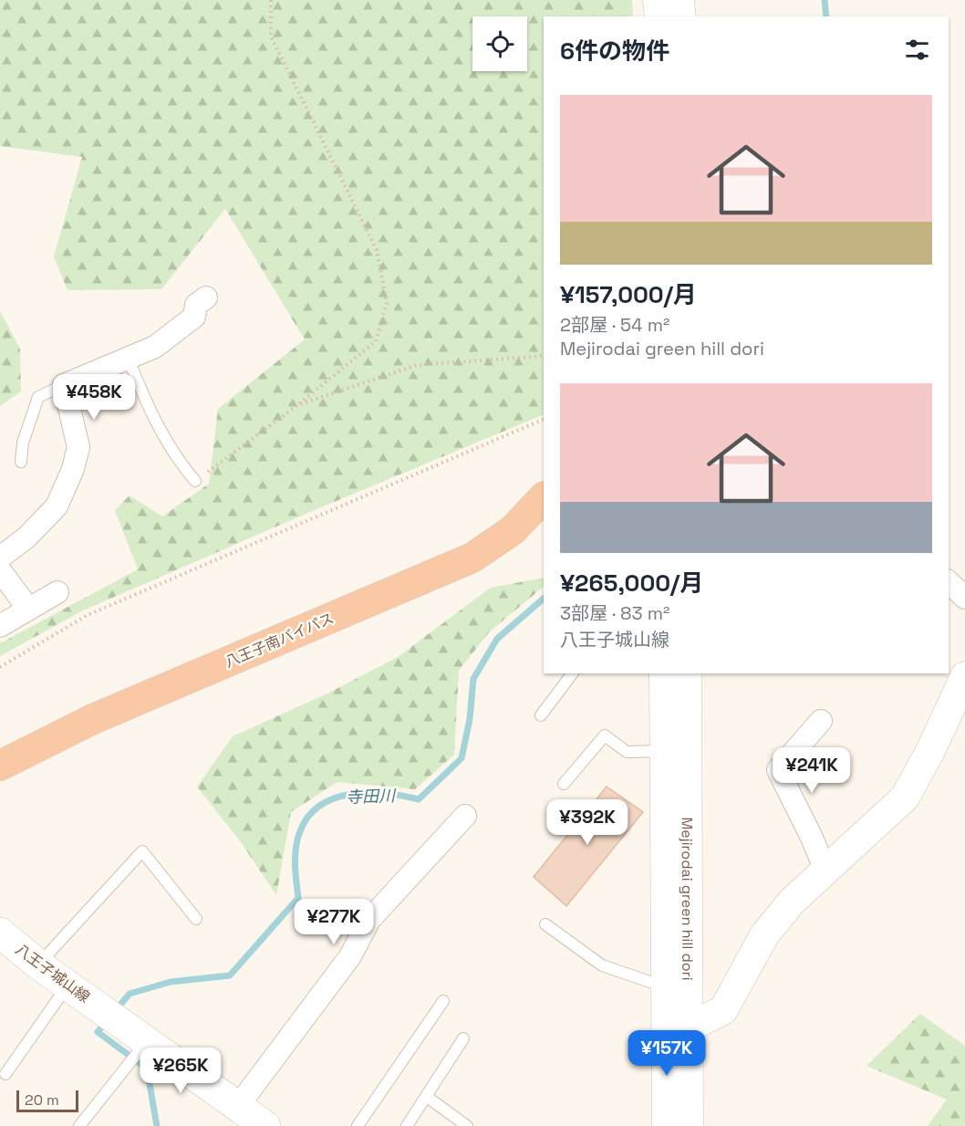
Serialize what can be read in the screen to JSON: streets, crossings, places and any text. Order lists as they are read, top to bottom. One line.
{"streets":{"highway":["八王子南バイパス"],"main road":["八王子城山線"],"street":["Mejirodai green hill dori"]},"water":["寺田川"],"scale_bar":"20 m","page":{"heading":"6件の物件","list":[{"name":"¥157,000/月","note":"2部屋 · 54 m² · Mejirodai green hill dori"},{"name":"¥265,000/月","note":"3部屋 · 83 m² · 八王子城山線"}],"price":["¥458K","¥241K","¥392K","¥277K","¥157K","¥265K"],"scale":"20 m"}}
